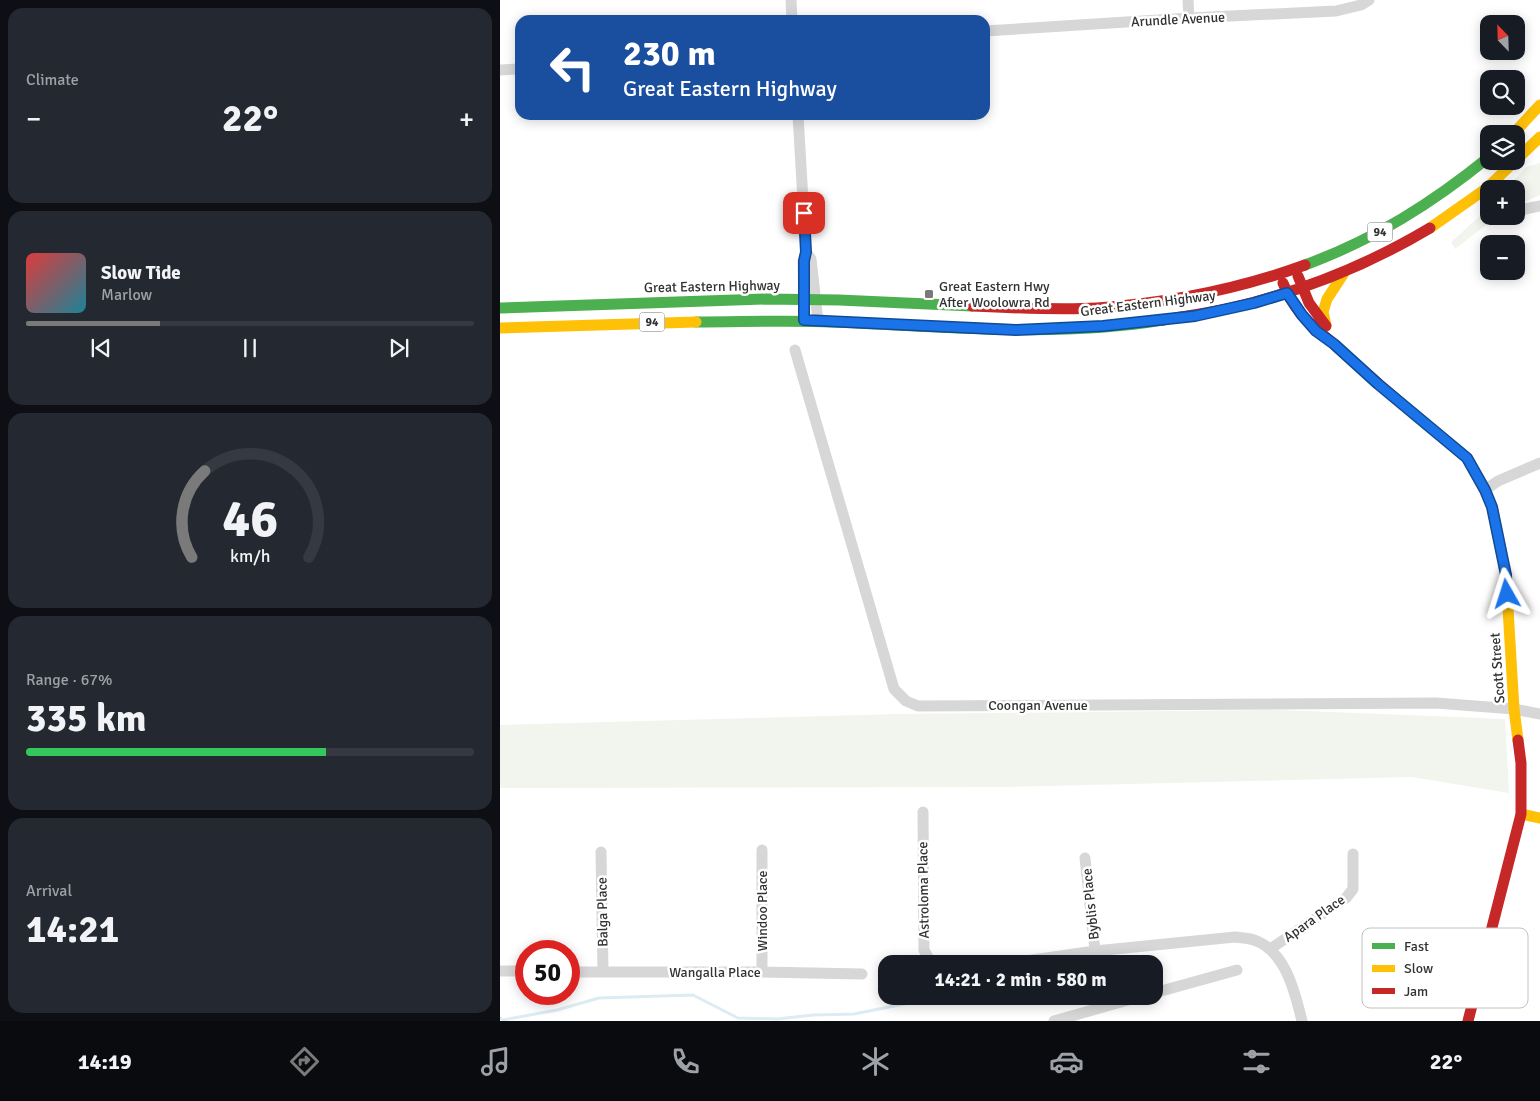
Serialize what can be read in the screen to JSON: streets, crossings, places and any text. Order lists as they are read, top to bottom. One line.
{"streets":{"main road":["94","Great Eastern Highway","Scott Street"],"street":["Arundle Avenue","Coongan Avenue","Astroloma Place","Byblis Place","Windoo Place","Balga Place","Apara Place","Wangalla Place"]},"crossings":[["Great Eastern Highway","Scott Street"],["Scott Street","Coongan Avenue"],["Windoo Place","Wangalla Place"],["Balga Place","Wangalla Place"]],"places":{"transit":["Great Eastern Hwy After Woolowra Rd"]},"legend":["Fast","Slow","Jam"],"north":"top left","page":{"tile":["Climate",["Range · 67%","335 km"],["Arrival","14:21"]],"map_buttons":["+","−"],"turn":["230 m","Great Eastern Highway"],"heat":["−","22°","+"],"song":["Slow Tide","Marlow"],"limit":"50","trip":"14:21 · 2 min · 580 m","tabs":["14:19","22°"],"gauge":["46","km/h"]}}
